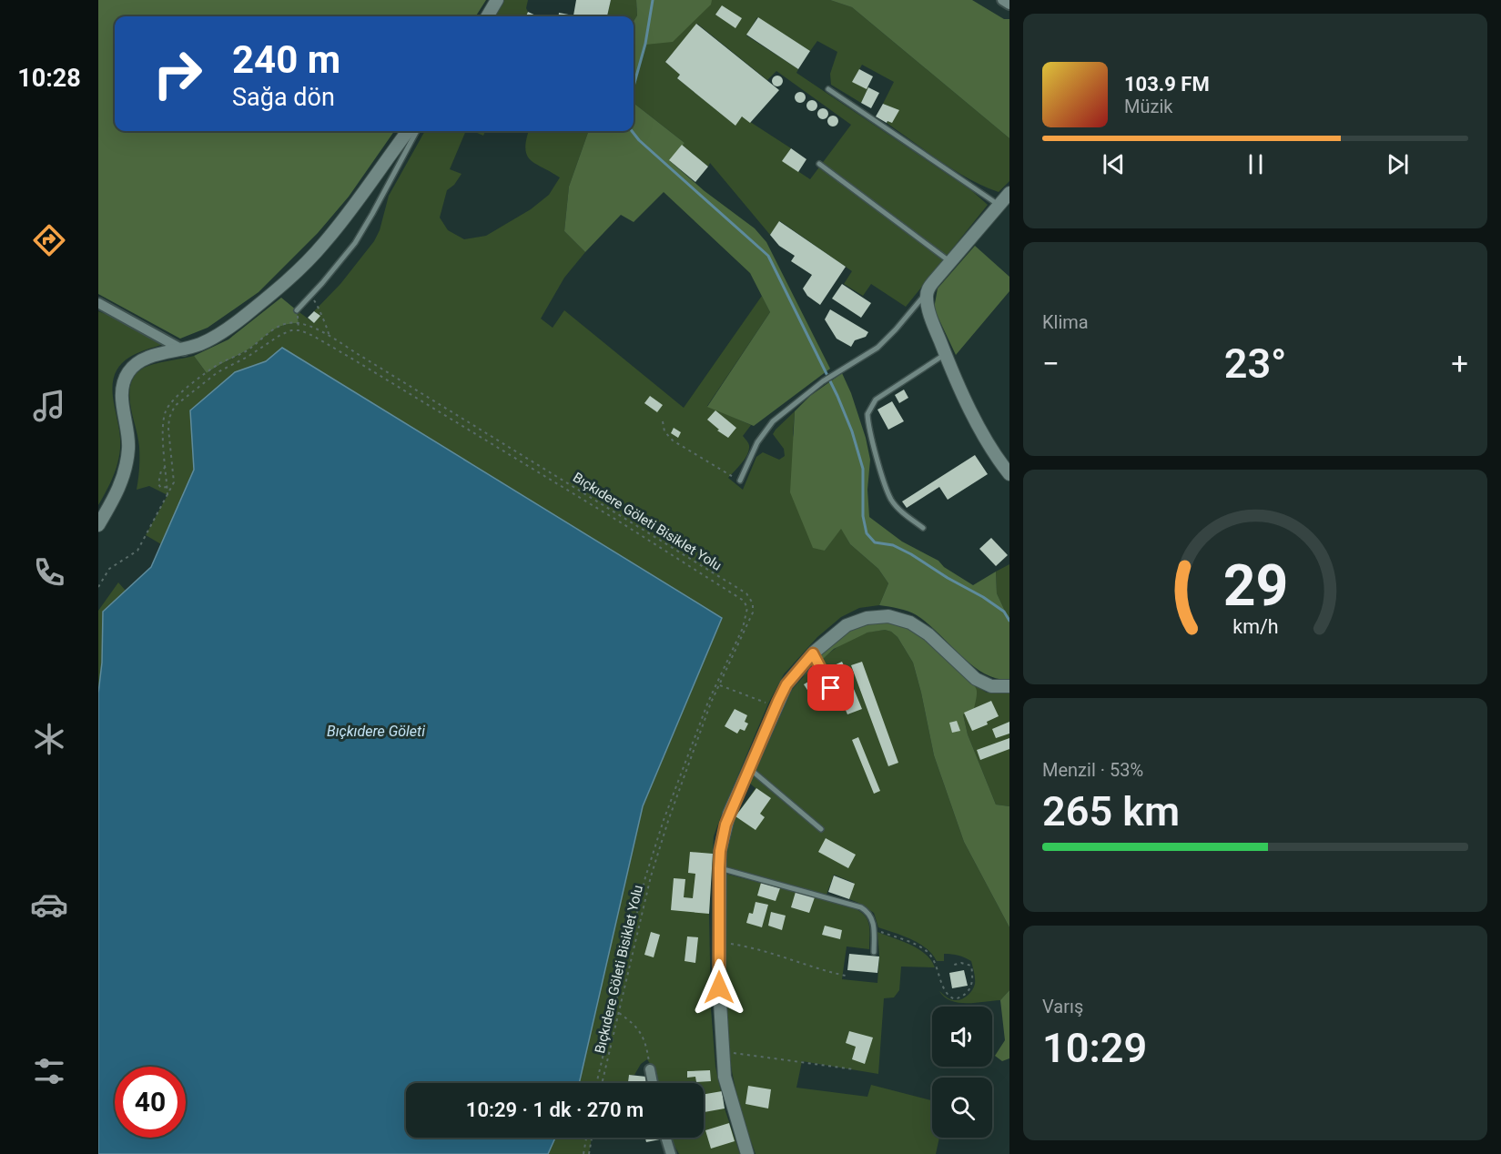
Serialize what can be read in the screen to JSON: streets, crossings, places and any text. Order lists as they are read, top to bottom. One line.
{"streets":{"path":["Bıçkıdere Göleti Bisiklet Yolu"]},"water":["Bıçkıdere Göleti"],"page":{"tabs":"10:28","turn":["240 m","Sağa dön"],"song":["103.9 FM","Müzik"],"tile":["Klima",["Menzil · 53%","265 km"],["Varış","10:29"]],"heat":["−","23°","+"],"limit":"40","trip":"10:29 · 1 dk · 270 m","gauge":["29","km/h"]}}
